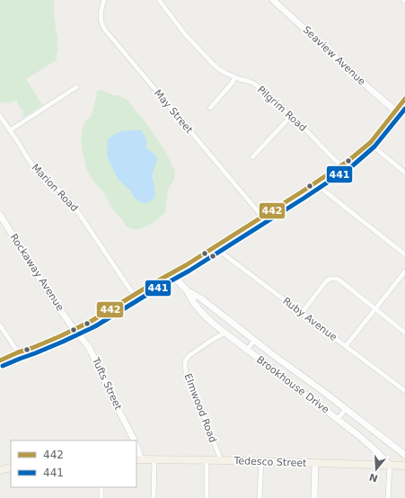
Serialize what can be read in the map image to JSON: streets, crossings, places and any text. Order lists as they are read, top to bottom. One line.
{"streets":{"main road":["Seaview Avenue","Rockaway Avenue","Tufts Street","Brookhouse Drive","Tedesco Street"],"street":["Pilgrim Road","May Street","Marion Road","Ruby Avenue","Elmwood Road"]},"crossings":[["Rockaway Avenue","Tufts Street"],["Brookhouse Drive","Elmwood Road"],["Brookhouse Drive","Tedesco Street"],["Elmwood Road","Tedesco Street"]],"lines":["transit line 442","transit line 441"],"legend":["442","441"],"north":"bottom"}
